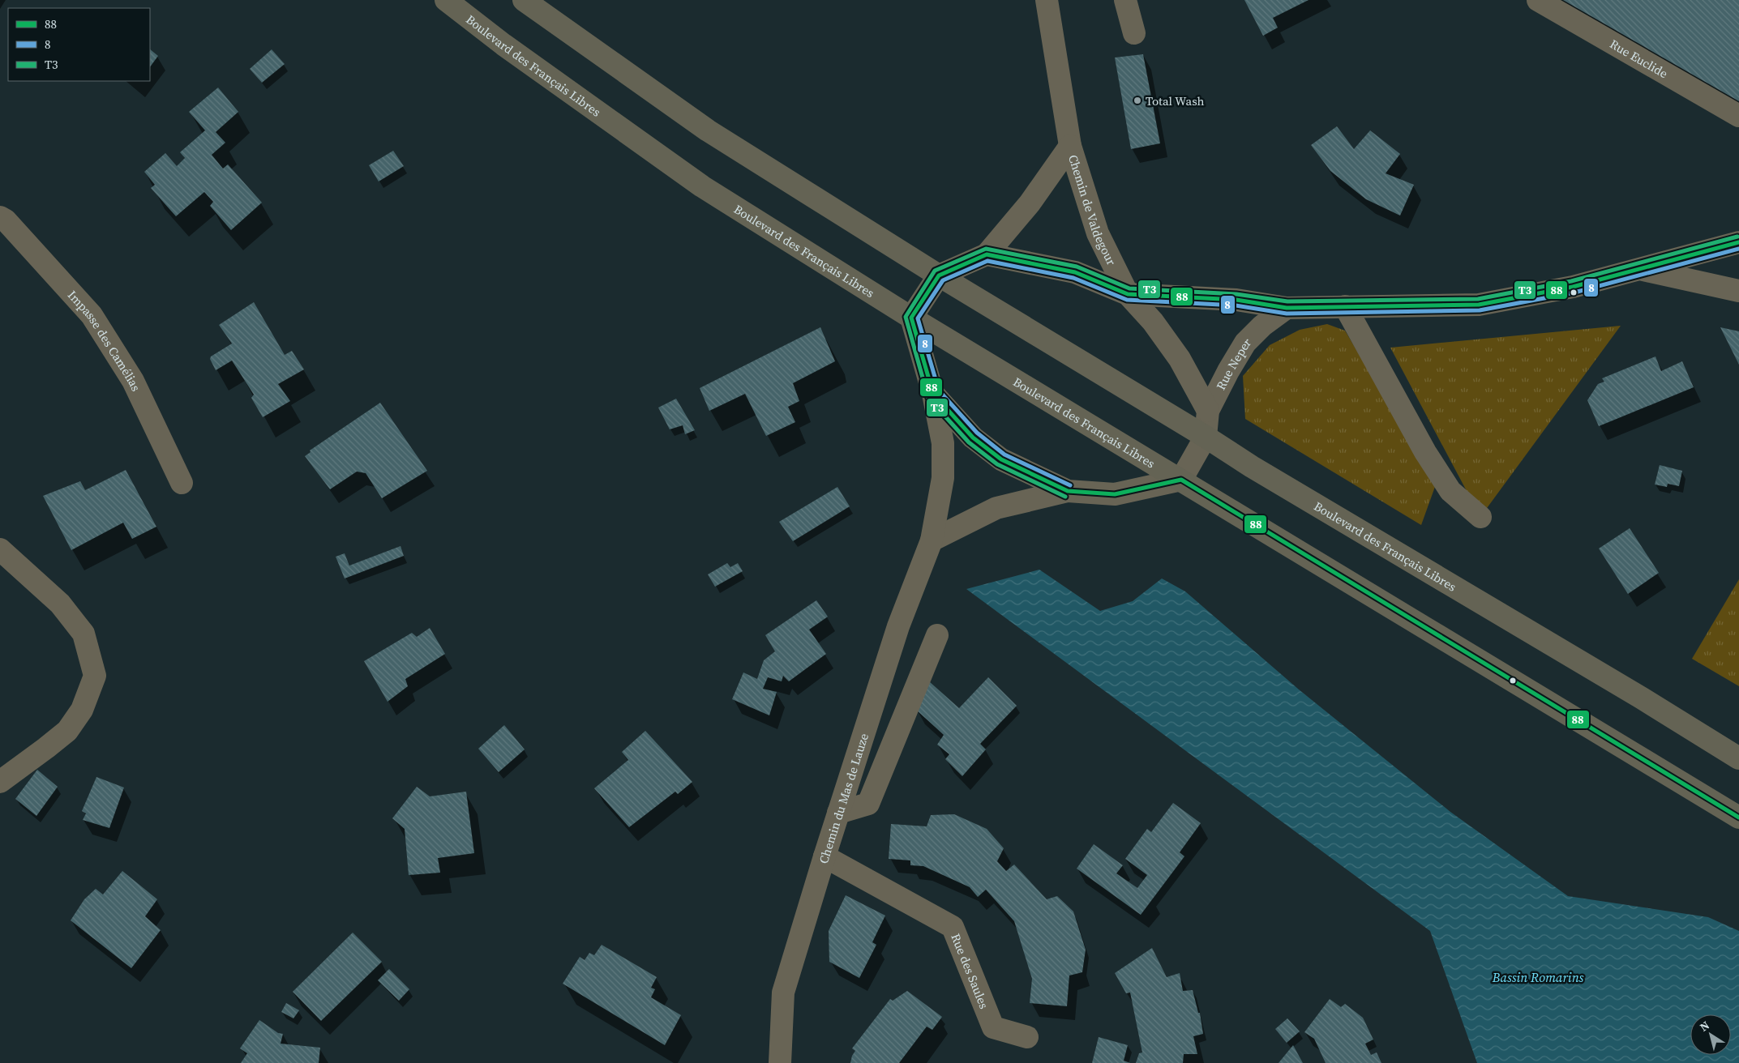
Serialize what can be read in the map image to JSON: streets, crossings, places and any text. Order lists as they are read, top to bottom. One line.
{"streets":{"main road":["Boulevard des Français Libres"],"street":["Rue Euclide","Chemin de Valdegour","Impasse des Camélias","Rue Neper","Chemin du Mas de Lauze","Rue des Saules"]},"crossings":[["Boulevard des Français Libres","Rue Neper"],["Boulevard des Français Libres","Chemin du Mas de Lauze"],["Chemin du Mas de Lauze","Rue des Saules"]],"water":["Bassin Romarins"],"places":["Total Wash"],"lines":["transit line T3","transit line 88","transit line 8"],"legend":["88","8","T3"],"north":"top left"}
